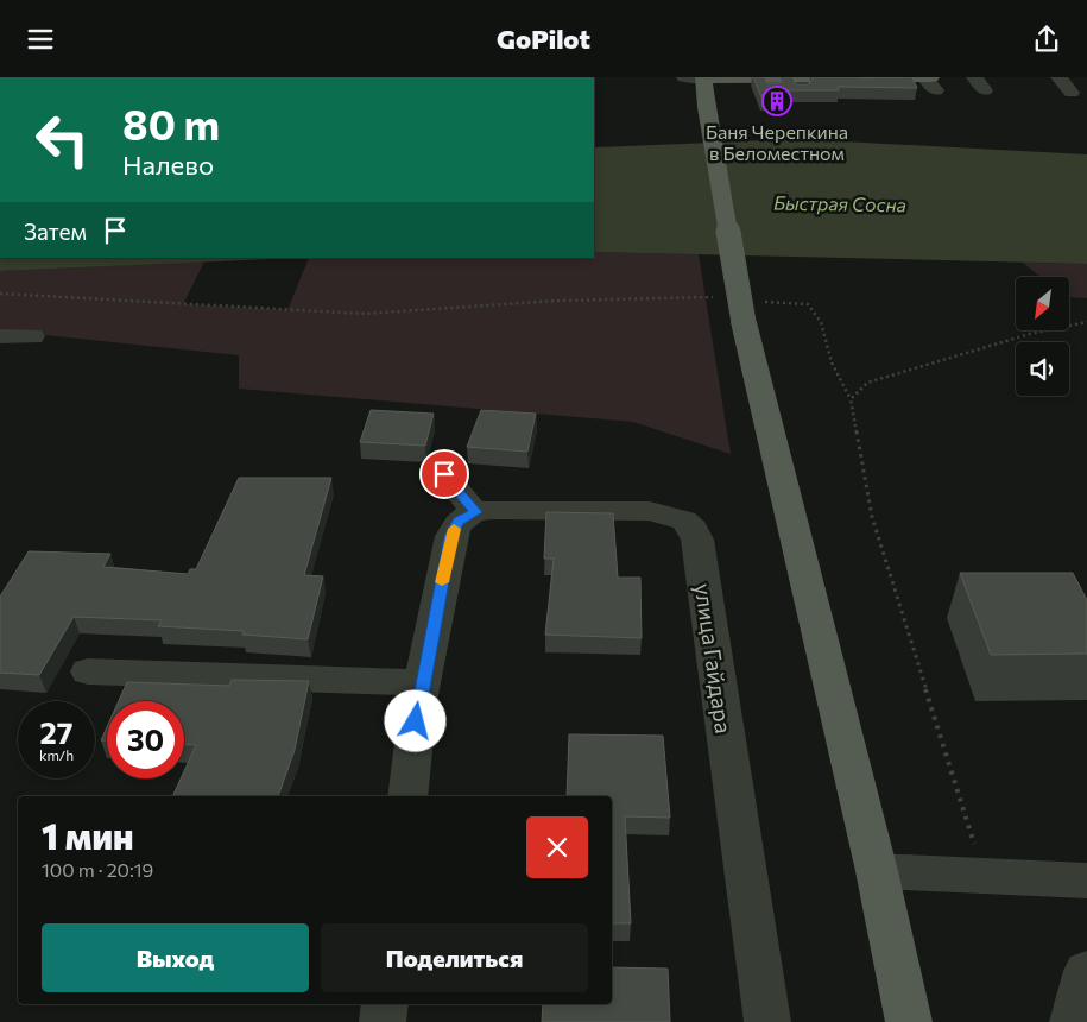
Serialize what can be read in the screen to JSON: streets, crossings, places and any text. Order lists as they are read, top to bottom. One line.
{"streets":{"street":["улица Гайдара"]},"water":["Быстрая Сосна"],"places":{"building":["Баня Черепкина в Беломестном"]},"north":"bottom left","page":{"header":"GoPilot","turn":["80 m","Налево"],"then":"Затем","speed":"27 km/h","limit":"30","heading":["1 мин","100 m · 20:19"],"buttons":["Выход","Поделиться"]}}
